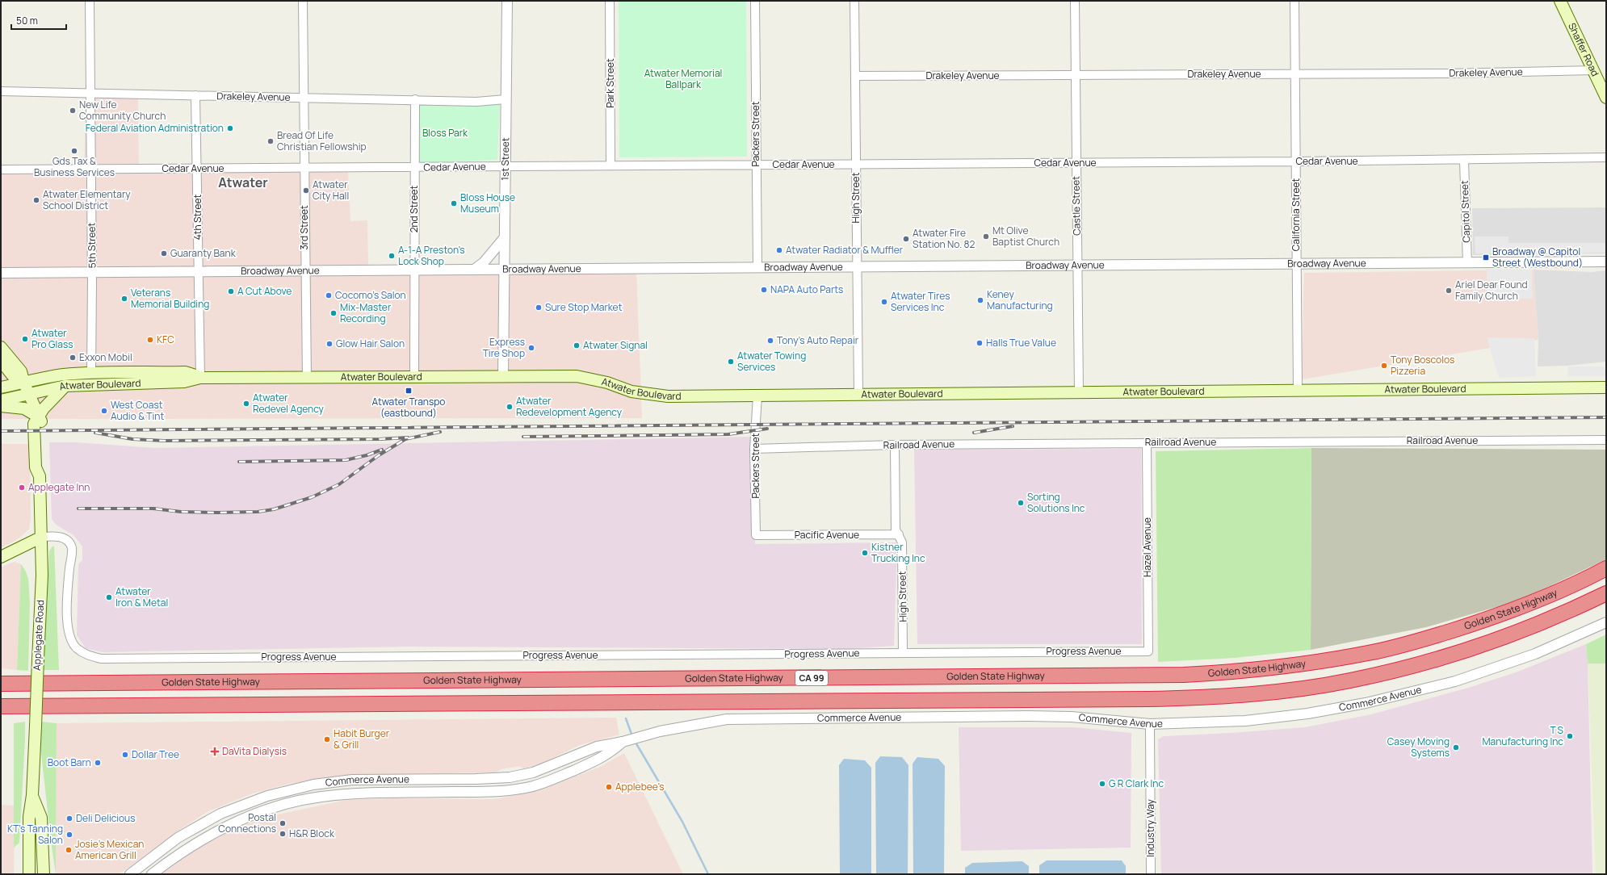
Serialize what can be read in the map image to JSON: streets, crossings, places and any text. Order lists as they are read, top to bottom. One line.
{"streets":{"highway":["Golden State Highway","CA 99"],"main road":["Shaffer Road","Atwater Boulevard","Applegate Road"],"street":["Drakeley Avenue","Park Street","Packers Street","1st Street","Cedar Avenue","High Street","Castle Street","2nd Street","Capitol Street","California Street","4th Street","3rd Street","5th Street","Broadway Avenue","Railroad Avenue","Pacific Avenue","Hazel Avenue","Progress Avenue","Commerce Avenue","Industry Way"]},"crossings":[["Shaffer Road","Drakeley Avenue"],["Drakeley Avenue","1st Street"],["Drakeley Avenue","High Street"],["Drakeley Avenue","Castle Street"],["Drakeley Avenue","2nd Street"],["Drakeley Avenue","California Street"],["Drakeley Avenue","4th Street"],["Drakeley Avenue","3rd Street"],["Drakeley Avenue","5th Street"],["Park Street","Cedar Avenue"],["Packers Street","Cedar Avenue"],["Packers Street","Broadway Avenue"],["Packers Street","Atwater Boulevard"],["Packers Street","Railroad Avenue"],["Packers Street","Pacific Avenue"],["1st Street","Cedar Avenue"],["1st Street","Broadway Avenue"],["1st Street","Atwater Boulevard"],["Cedar Avenue","High Street"],["Cedar Avenue","Castle Street"],["Cedar Avenue","2nd Street"],["Cedar Avenue","Capitol Street"],["Cedar Avenue","California Street"],["Cedar Avenue","4th Street"],["Cedar Avenue","3rd Street"],["Cedar Avenue","5th Street"],["High Street","Broadway Avenue"],["High Street","Atwater Boulevard"],["High Street","Railroad Avenue"],["High Street","Pacific Avenue"],["High Street","Progress Avenue"],["Castle Street","Broadway Avenue"],["Castle Street","Atwater Boulevard"],["2nd Street","Broadway Avenue"],["2nd Street","Atwater Boulevard"],["Capitol Street","Broadway Avenue"],["California Street","Broadway Avenue"],["California Street","Atwater Boulevard"],["4th Street","Broadway Avenue"],["4th Street","Atwater Boulevard"],["3rd Street","Broadway Avenue"],["3rd Street","Atwater Boulevard"],["5th Street","Broadway Avenue"],["5th Street","Atwater Boulevard"],["Atwater Boulevard","Applegate Road"],["Railroad Avenue","Hazel Avenue"],["Hazel Avenue","Progress Avenue"],["Applegate Road","Progress Avenue"],["Commerce Avenue","Industry Way"]],"districts":["Atwater"],"parks":["Atwater Memorial Ballpark","Bloss Park"],"places":{"other":["New Life Community Church","Federal Aviation Administration","Bread Of Life Christian Fellowship","Gds Tax & Business Services","Atwater City Hall","Atwater Elementary School District","Bloss House Museum","Mt Olive Baptist Church","Atwater Fire Station No. 82","Atwater Radiator & Muffler","Guaranty Bank","A-1-A Preston's Lock Shop","NAPA Auto Parts","Ariel Dear Found Family Church","A Cut Above","Cocomo's Salon","Veterans Memorial Building","Keney Manufacturing","Atwater Tires Services Inc","Sure Stop Market","Mix-Master Recording","Atwater Pro Glass","KFC","Tony's Auto Repair","Halls True Value","Glow Hair Salon","Atwater Signal","Express Tire Shop","Exxon Mobil","Atwater Towing Services","Tony Boscolos Pizzeria","Atwater Redevel Agency","Atwater Redevelopment Agency","West Coast Audio & Tint","Applegate Inn","Sorting Solutions Inc","Kistner Trucking Inc","Atwater Iron & Metal","T S Manufacturing Inc","Habit Burger & Grill","Casey Moving Systems","Dollar Tree","Boot Barn","G R Clark Inc","Applebee's","Deli Delicious","Postal Connections","H&R Block","KT's Tanning Salon","Josie's Mexican American Grill"],"transit":["Broadway @ Capitol Street (Westbound)","Atwater Transpo (eastbound)"],"health":["DaVita Dialysis"]},"scale_bar":"50 m"}
